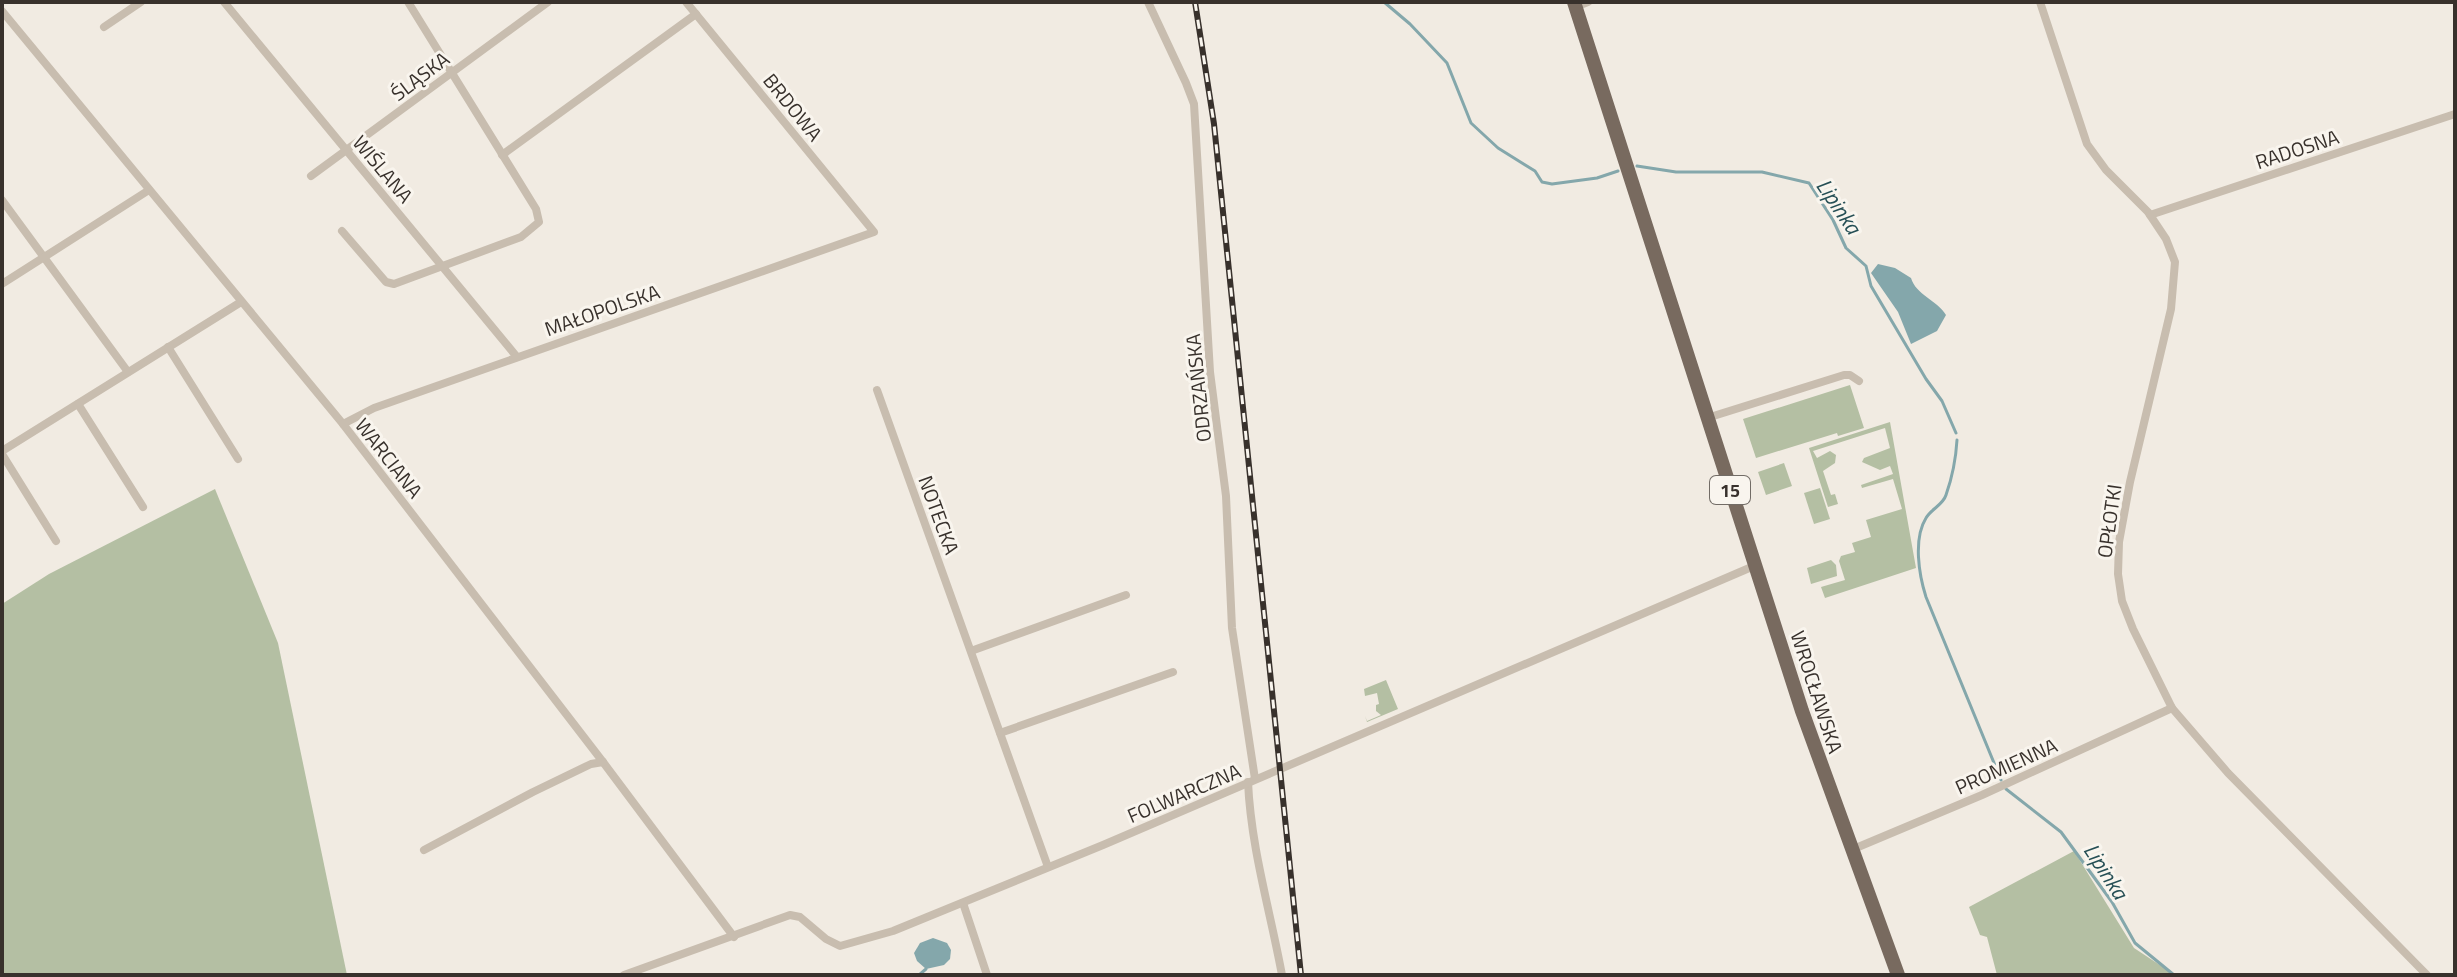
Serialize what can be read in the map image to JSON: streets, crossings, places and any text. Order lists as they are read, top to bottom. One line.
{"streets":{"main road":["15","WROCŁAWSKA"],"street":["ŚLĄSKA","BRDOWA","RADOSNA","WIŚLANA","MAŁOPOLSKA","ODRZAŃSKA","WARCIANA","NOTECKA","OPŁOTKI","PROMIENNA","FOLWARCZNA"]},"crossings":[["ŚLĄSKA","WIŚLANA"],["BRDOWA","MAŁOPOLSKA"],["RADOSNA","OPŁOTKI"],["WIŚLANA","MAŁOPOLSKA"],["MAŁOPOLSKA","WARCIANA"],["ODRZAŃSKA","FOLWARCZNA"],["WARCIANA","FOLWARCZNA"],["NOTECKA","FOLWARCZNA"],["OPŁOTKI","PROMIENNA"],["WROCŁAWSKA","PROMIENNA"],["WROCŁAWSKA","FOLWARCZNA"]],"water":["Lipinka"]}
